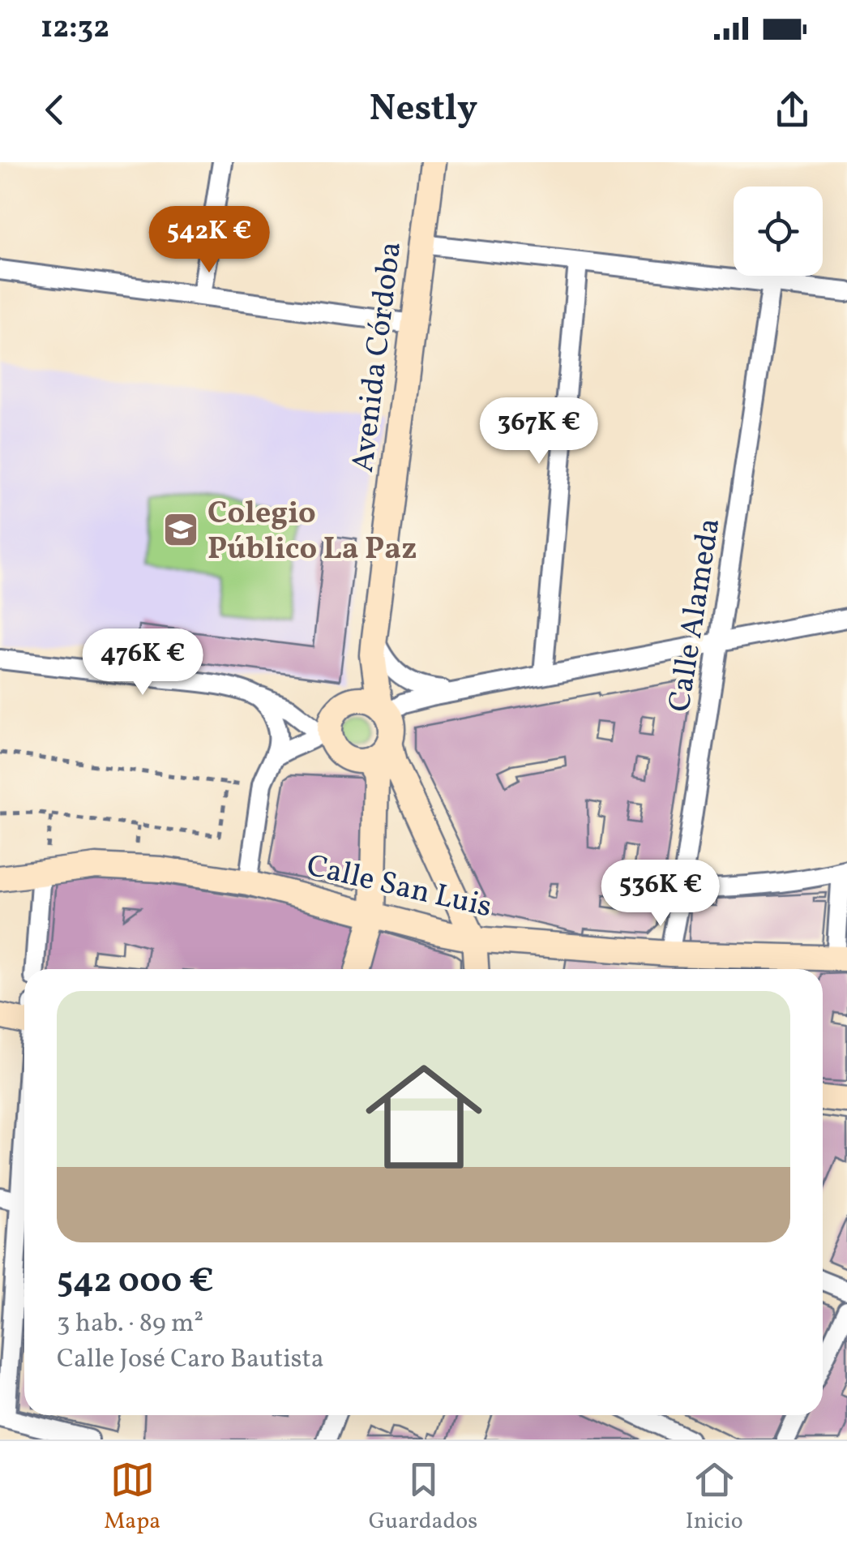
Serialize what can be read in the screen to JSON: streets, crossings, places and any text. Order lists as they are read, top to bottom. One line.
{"streets":{"main road":["Avenida Córdoba","Calle San Luis"],"street":["Calle Alameda"]},"crossings":[["Calle Alameda","Calle San Luis"]],"places":{"school or university":["Colegio Público La Paz"]},"page":{"status":"12:32","header":"Nestly","price":["542K €","367K €","476K €","536K €"],"list":[{"name":"542 000 €","note":"3 hab. · 89 m² · Calle José Caro Bautista"}],"tabs":["Mapa","Guardados","Inicio"]}}
